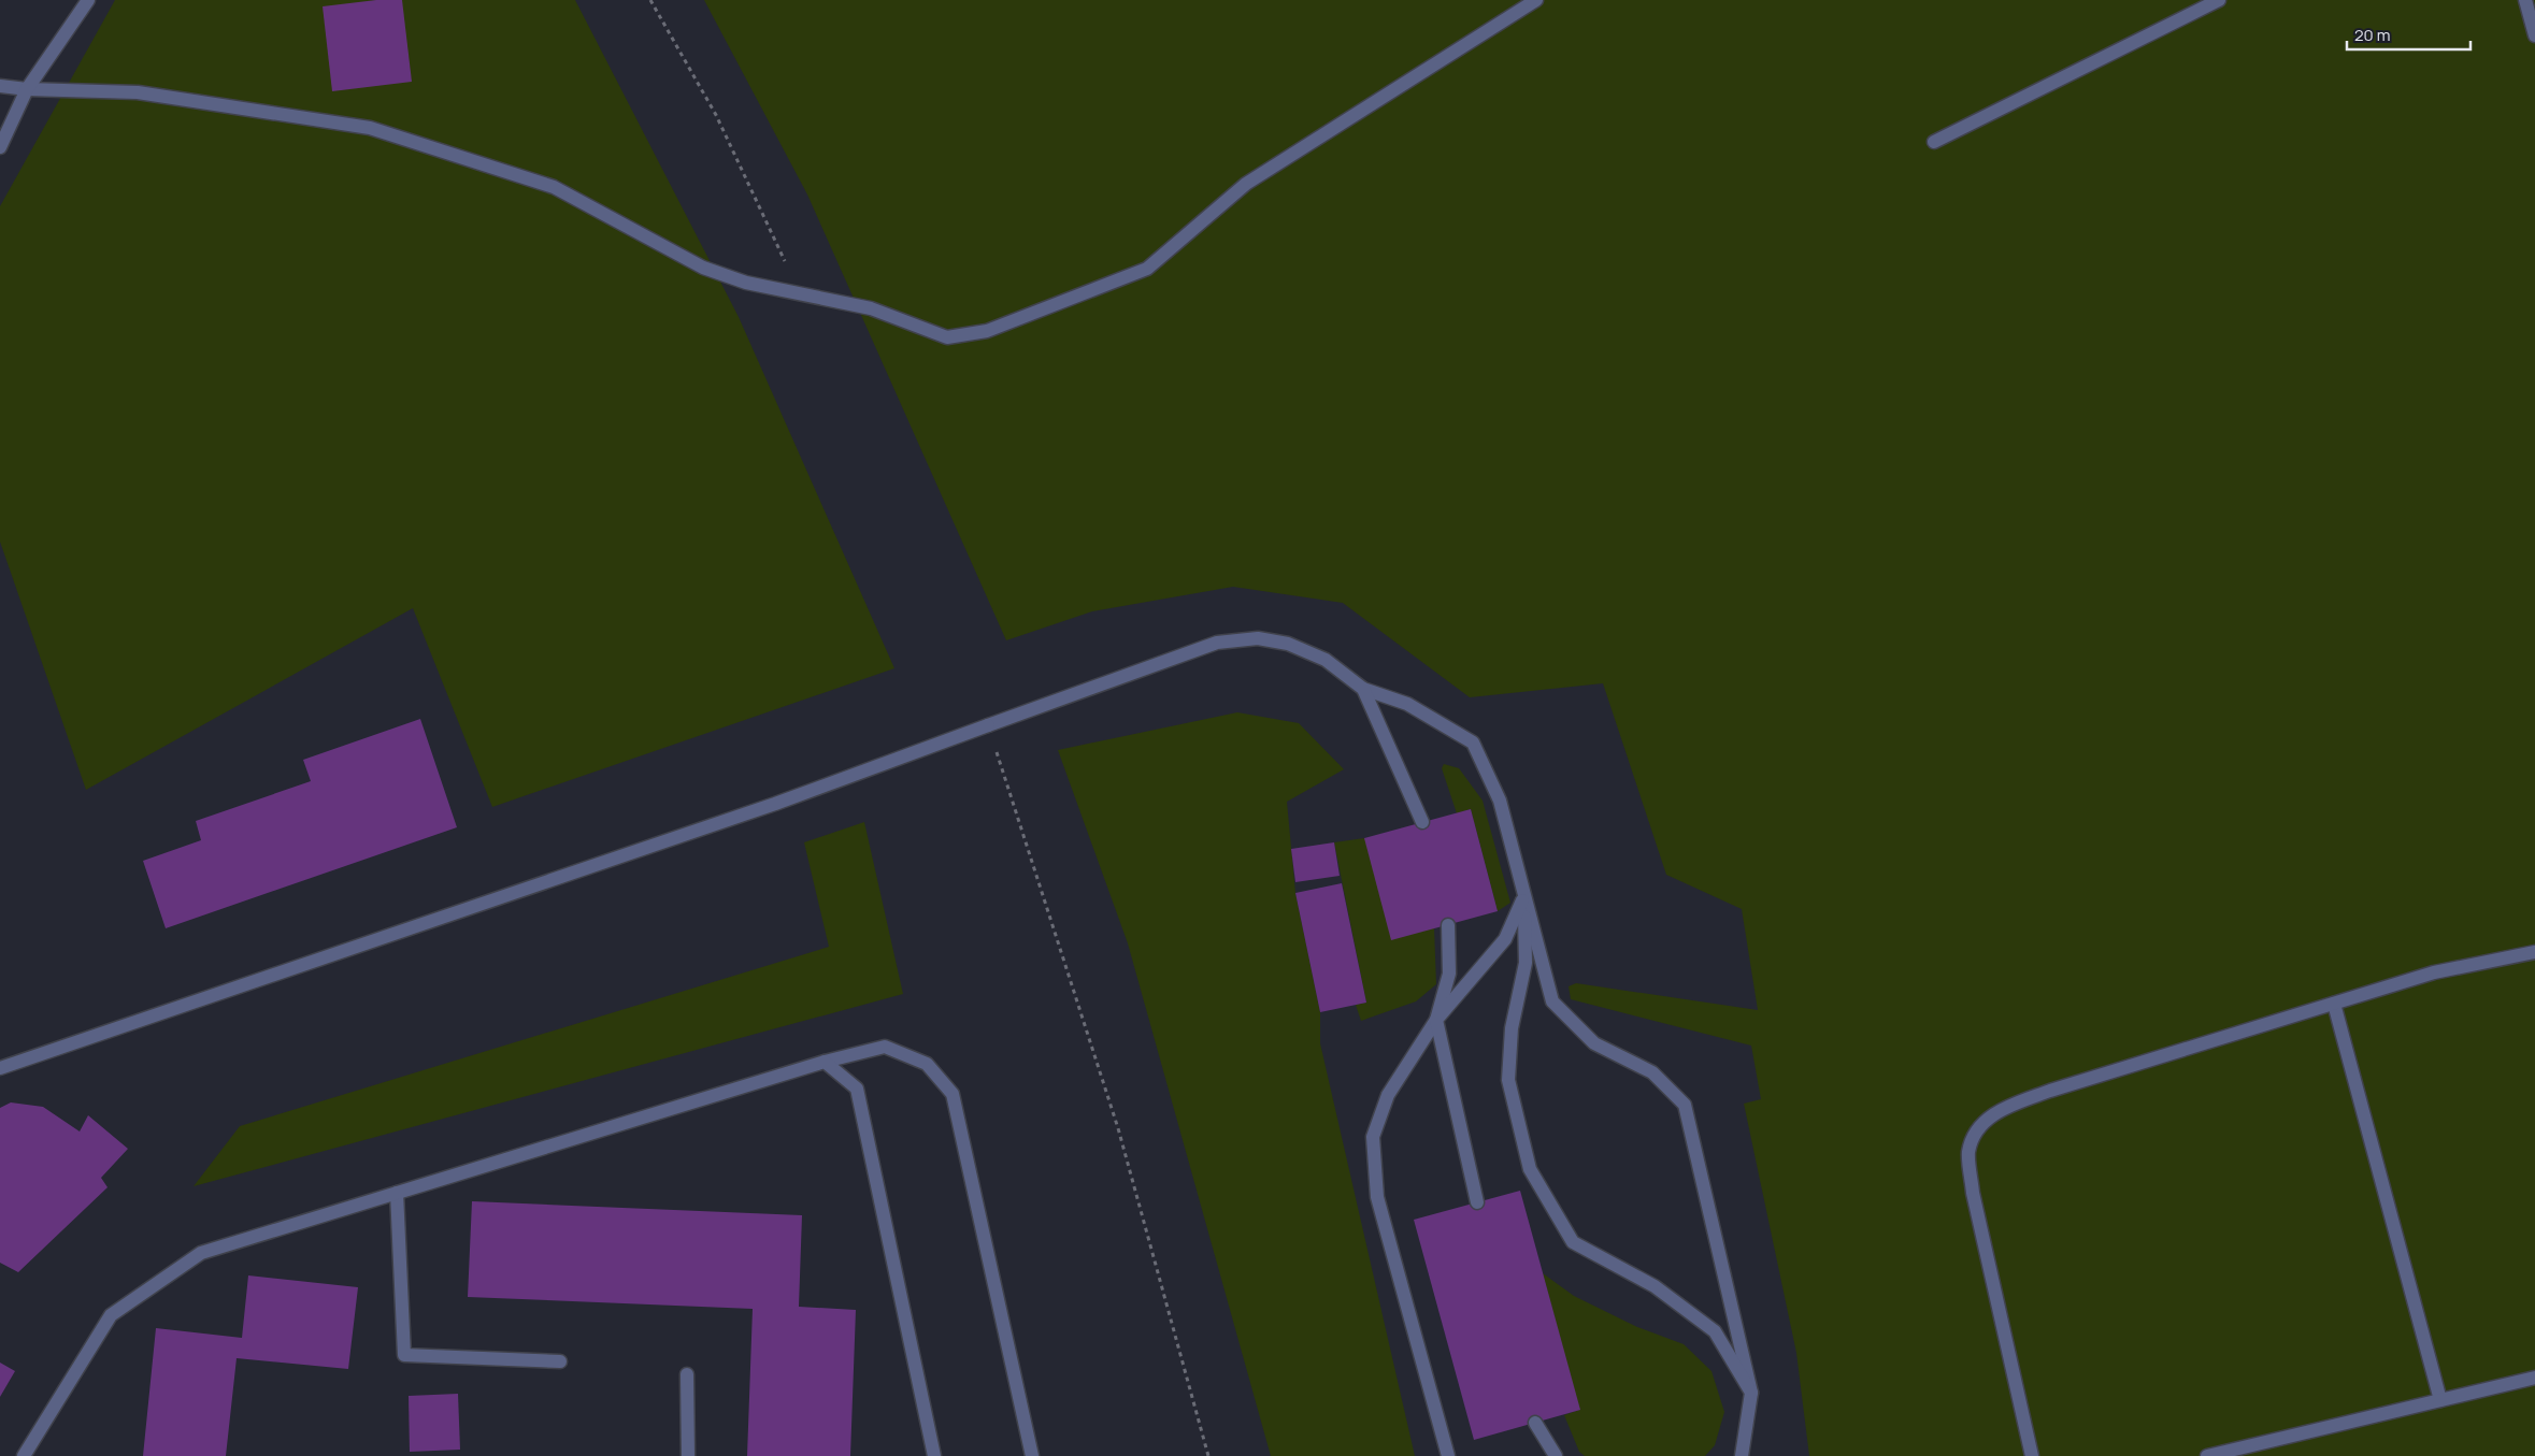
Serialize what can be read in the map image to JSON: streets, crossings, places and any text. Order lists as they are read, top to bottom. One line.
{"scale_bar":"20 m"}
